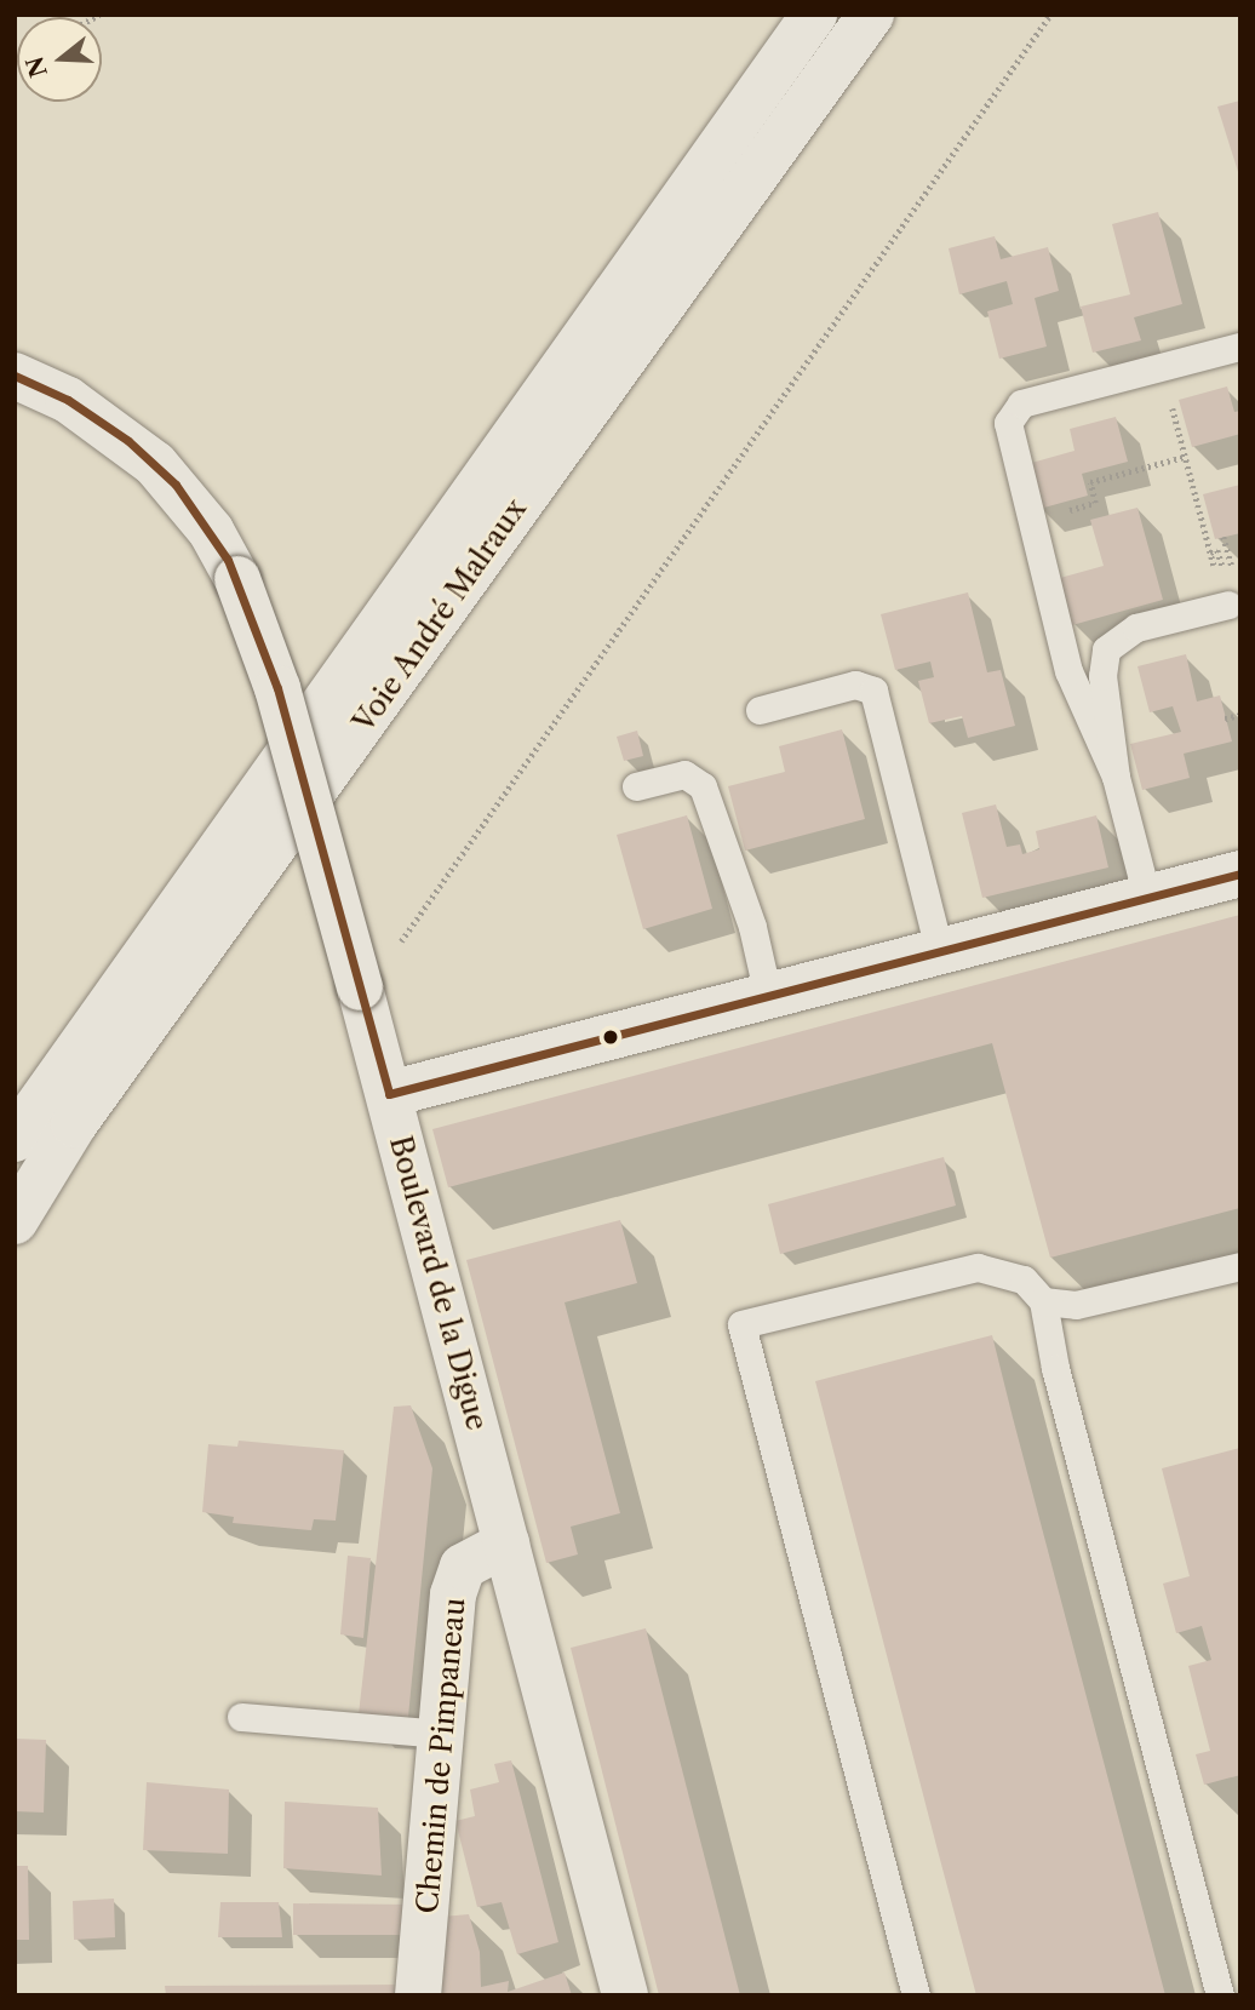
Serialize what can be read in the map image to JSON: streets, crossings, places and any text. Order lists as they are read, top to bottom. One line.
{"streets":{"street":["Voie André Malraux","Boulevard de la Digue","Chemin de Pimpaneau"]},"crossings":[["Boulevard de la Digue","Chemin de Pimpaneau"]],"north":"left"}
